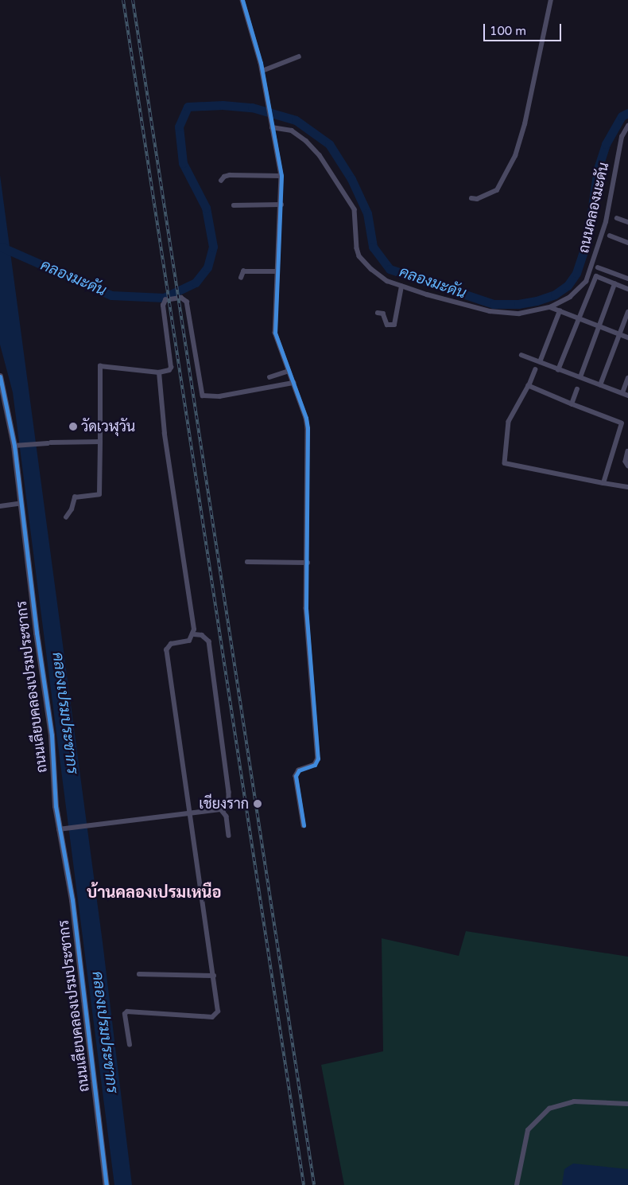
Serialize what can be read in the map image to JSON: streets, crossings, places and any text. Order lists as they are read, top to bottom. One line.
{"streets":{"street":["ถนนคลองมะดัน","ถนนเลียบคลองเปรมประชากร"]},"districts":["บ้านคลองเปรมเหนือ"],"water":["คลองมะดัน","คลองเปรมประชากร"],"places":["วัดเวฬุวัน","เชียงราก"],"scale_bar":"100 m"}
